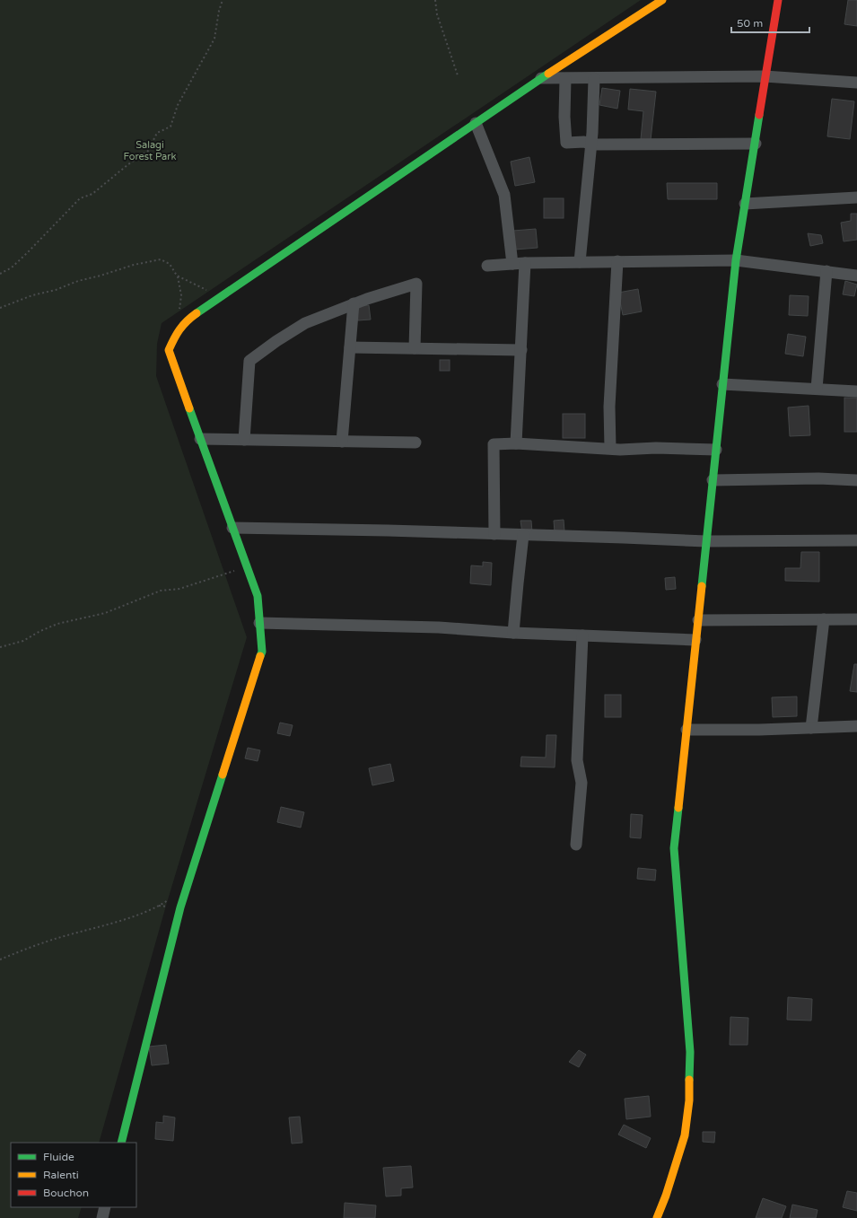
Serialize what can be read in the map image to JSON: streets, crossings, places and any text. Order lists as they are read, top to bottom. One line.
{"parks":["Salagi Forest Park"],"legend":["Fluide","Ralenti","Bouchon"],"scale_bar":"50 m"}
